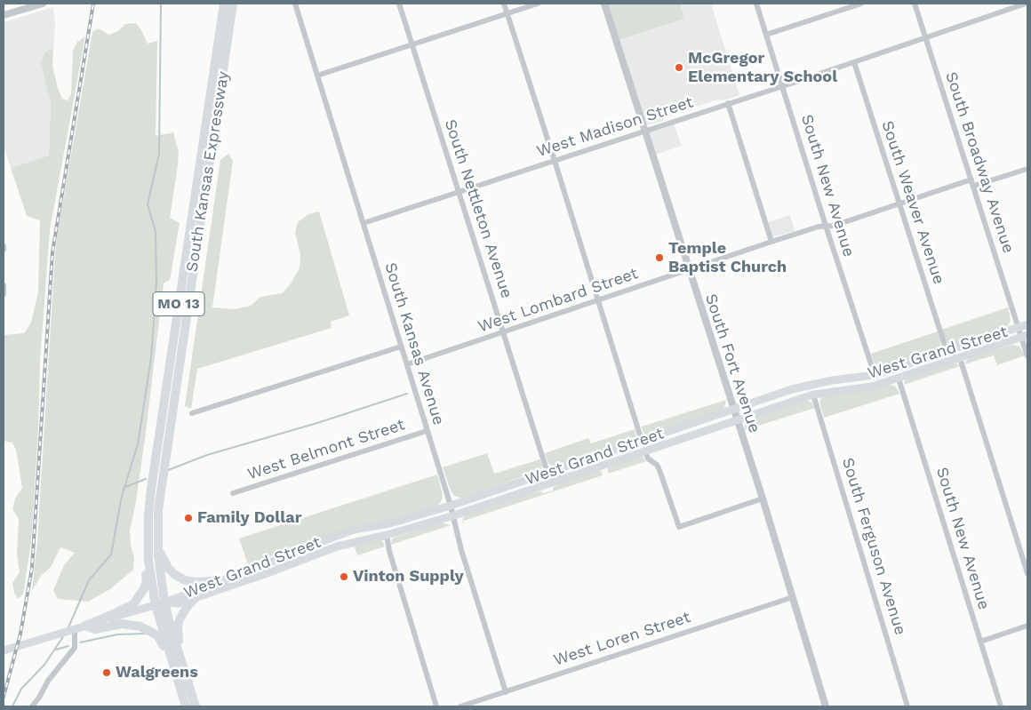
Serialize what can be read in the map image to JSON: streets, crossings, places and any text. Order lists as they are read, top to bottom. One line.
{"streets":{"main road":["South Kansas Expressway","MO 13","West Grand Street"],"street":["West Madison Street","South Broadway Avenue","South New Avenue","South Weaver Avenue","South Nettleton Avenue","West Lombard Street","South Kansas Avenue","South Fort Avenue","West Belmont Street","South Ferguson Avenue","West Loren Street"]},"crossings":[["West Madison Street","South Broadway Avenue"],["West Madison Street","South New Avenue"],["West Madison Street","South Weaver Avenue"],["West Madison Street","South Nettleton Avenue"],["West Madison Street","South Kansas Avenue"],["West Madison Street","South Fort Avenue"],["South Broadway Avenue","West Lombard Street"],["South Broadway Avenue","West Grand Street"],["South Kansas Expressway","West Grand Street"],["South New Avenue","West Lombard Street"],["South New Avenue","West Grand Street"],["South Weaver Avenue","West Lombard Street"],["South Weaver Avenue","West Grand Street"],["South Nettleton Avenue","West Lombard Street"],["South Nettleton Avenue","West Grand Street"],["West Lombard Street","South Kansas Avenue"],["West Lombard Street","South Fort Avenue"],["South Kansas Avenue","West Grand Street"],["South Kansas Avenue","West Belmont Street"],["South Kansas Avenue","West Loren Street"],["West Grand Street","South Fort Avenue"],["West Grand Street","South Ferguson Avenue"],["South Fort Avenue","West Loren Street"]],"places":["McGregor Elementary School","Temple Baptist Church","Family Dollar","Vinton Supply","Walgreens"]}
